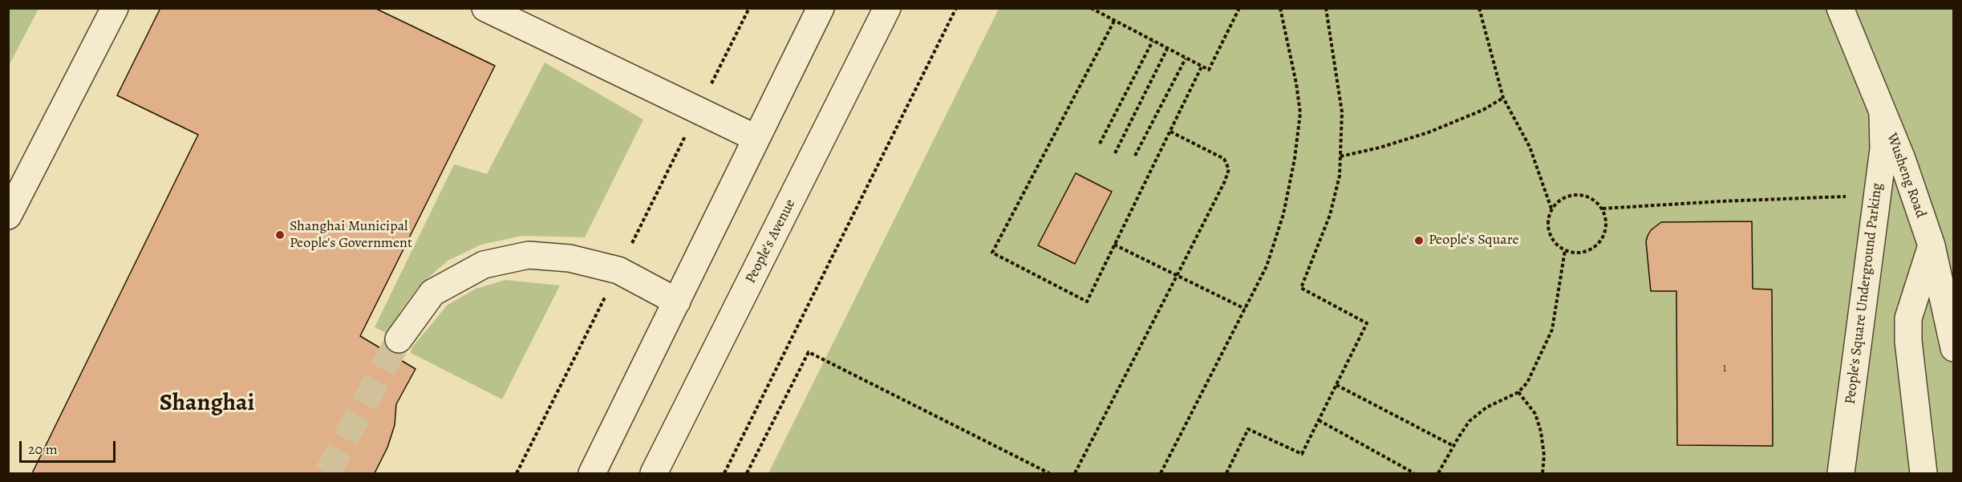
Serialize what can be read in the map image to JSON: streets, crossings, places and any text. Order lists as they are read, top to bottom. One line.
{"streets":{"street":["Wusheng Road","People's Avenue","People's Square Underground Parking"]},"crossings":[["Wusheng Road","People's Square Underground Parking"]],"districts":["Shanghai"],"places":["Shanghai Municipal People's Government","People's Square"],"house_numbers":["1"],"scale_bar":"20 m"}
